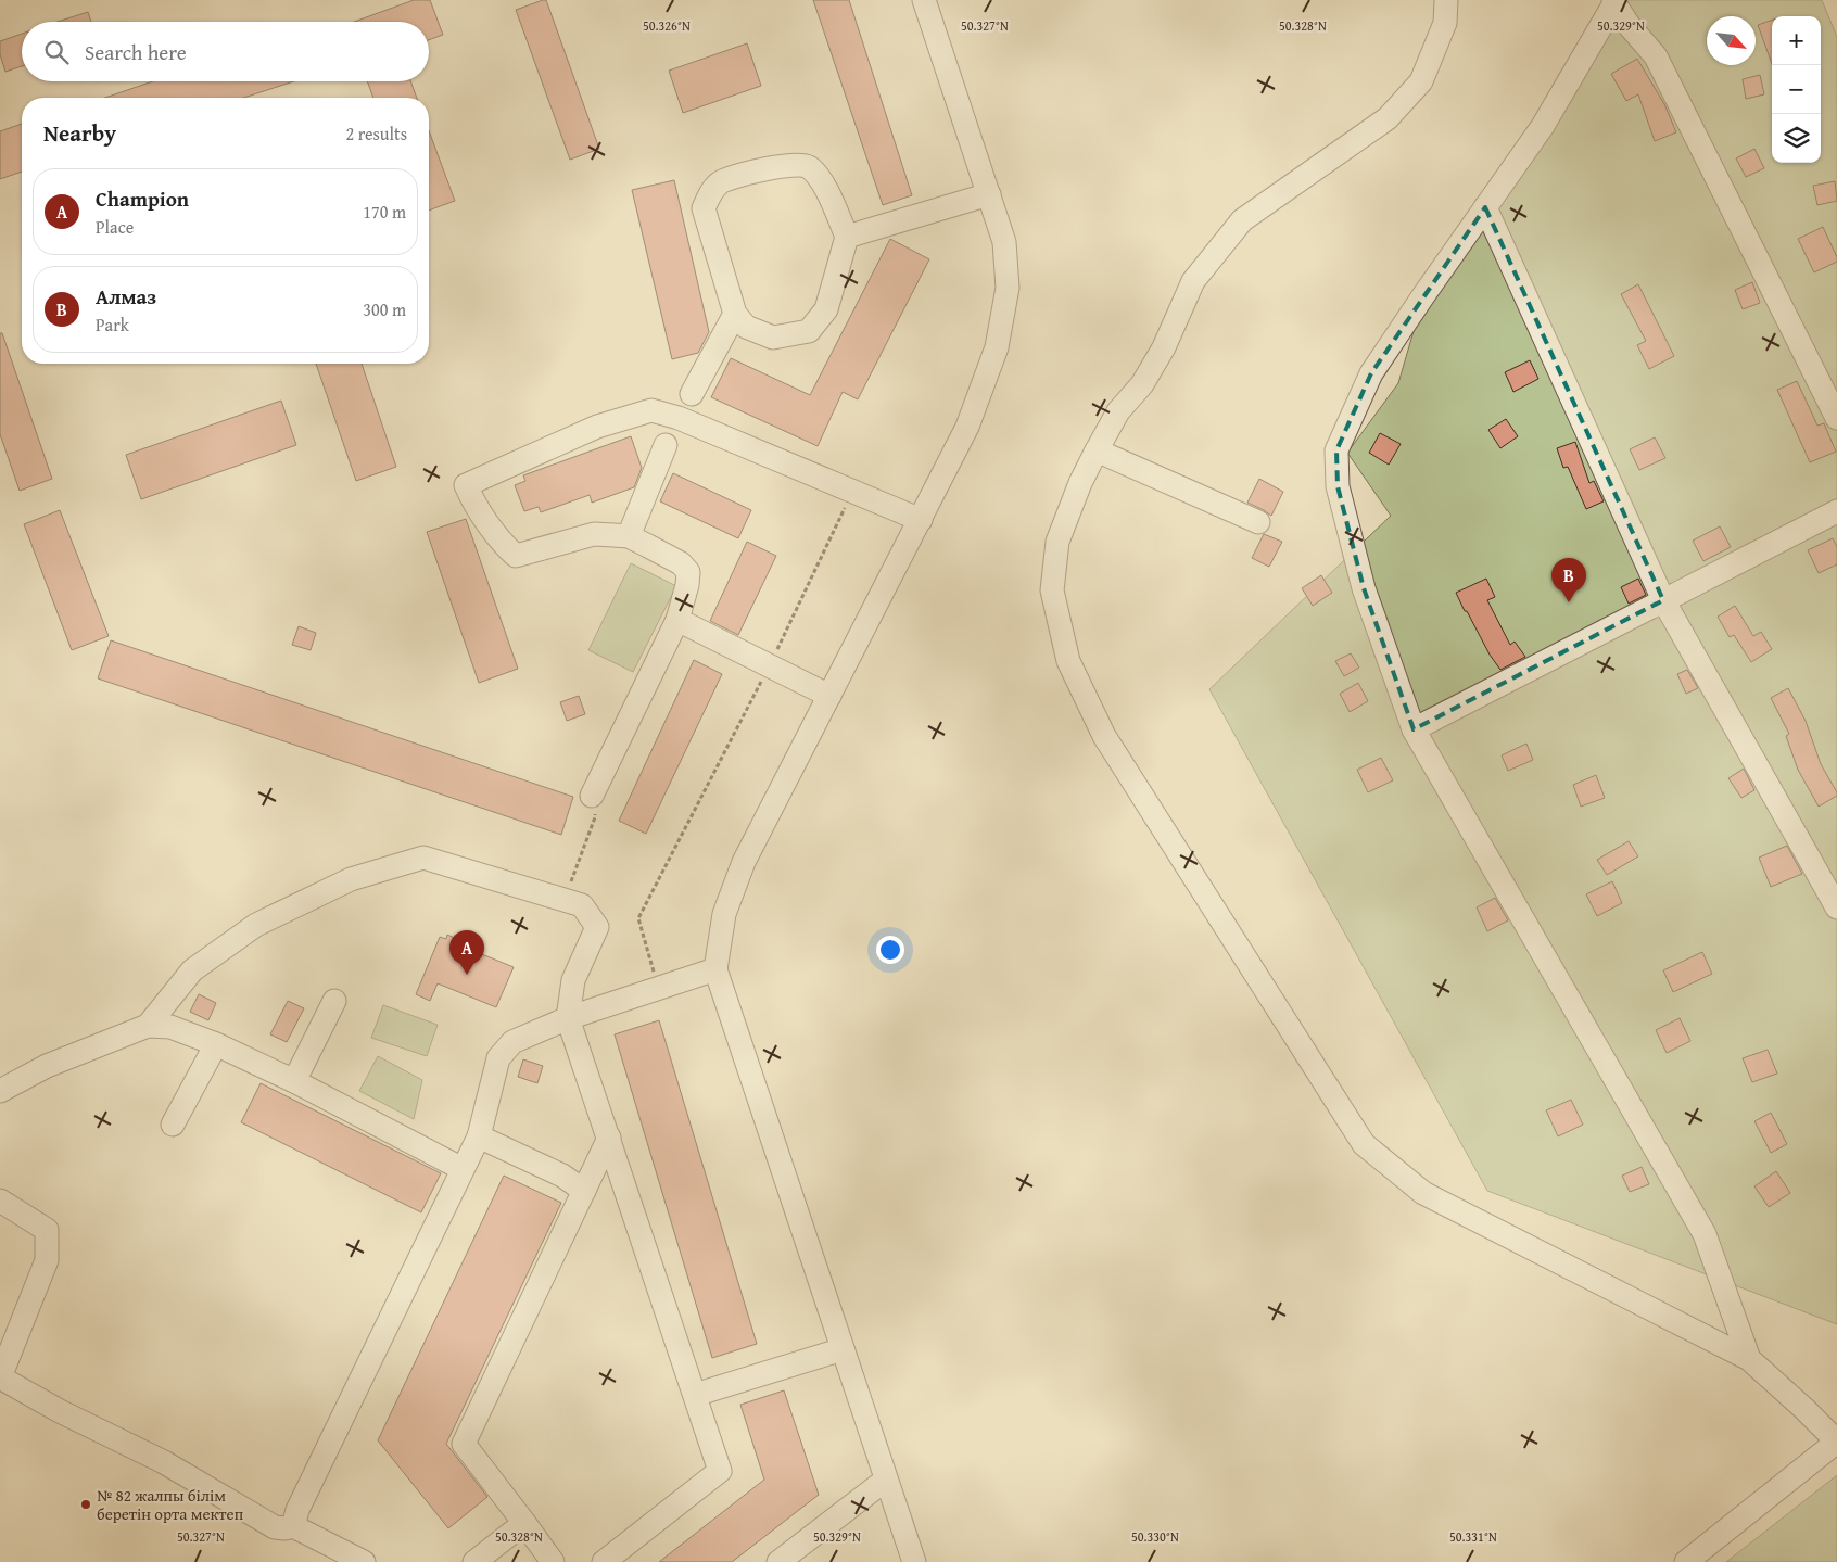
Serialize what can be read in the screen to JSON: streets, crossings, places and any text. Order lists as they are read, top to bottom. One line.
{"places":["№ 82 жалпы білім беретін орта мектеп"],"north":"bottom right","page":{"map_buttons":["+","−"],"search":"Search here","heading":["Nearby","2 results"],"list":[{"mark":"A","name":"Champion","note":"Place","value":"170 m"},{"mark":"B","name":"Алмаз","note":"Park","value":"300 m"}],"pins":["B","A"]},"coordinates":["50.326°N","50.327°N","50.328°N","50.329°N","50.330°N","50.331°N"]}
